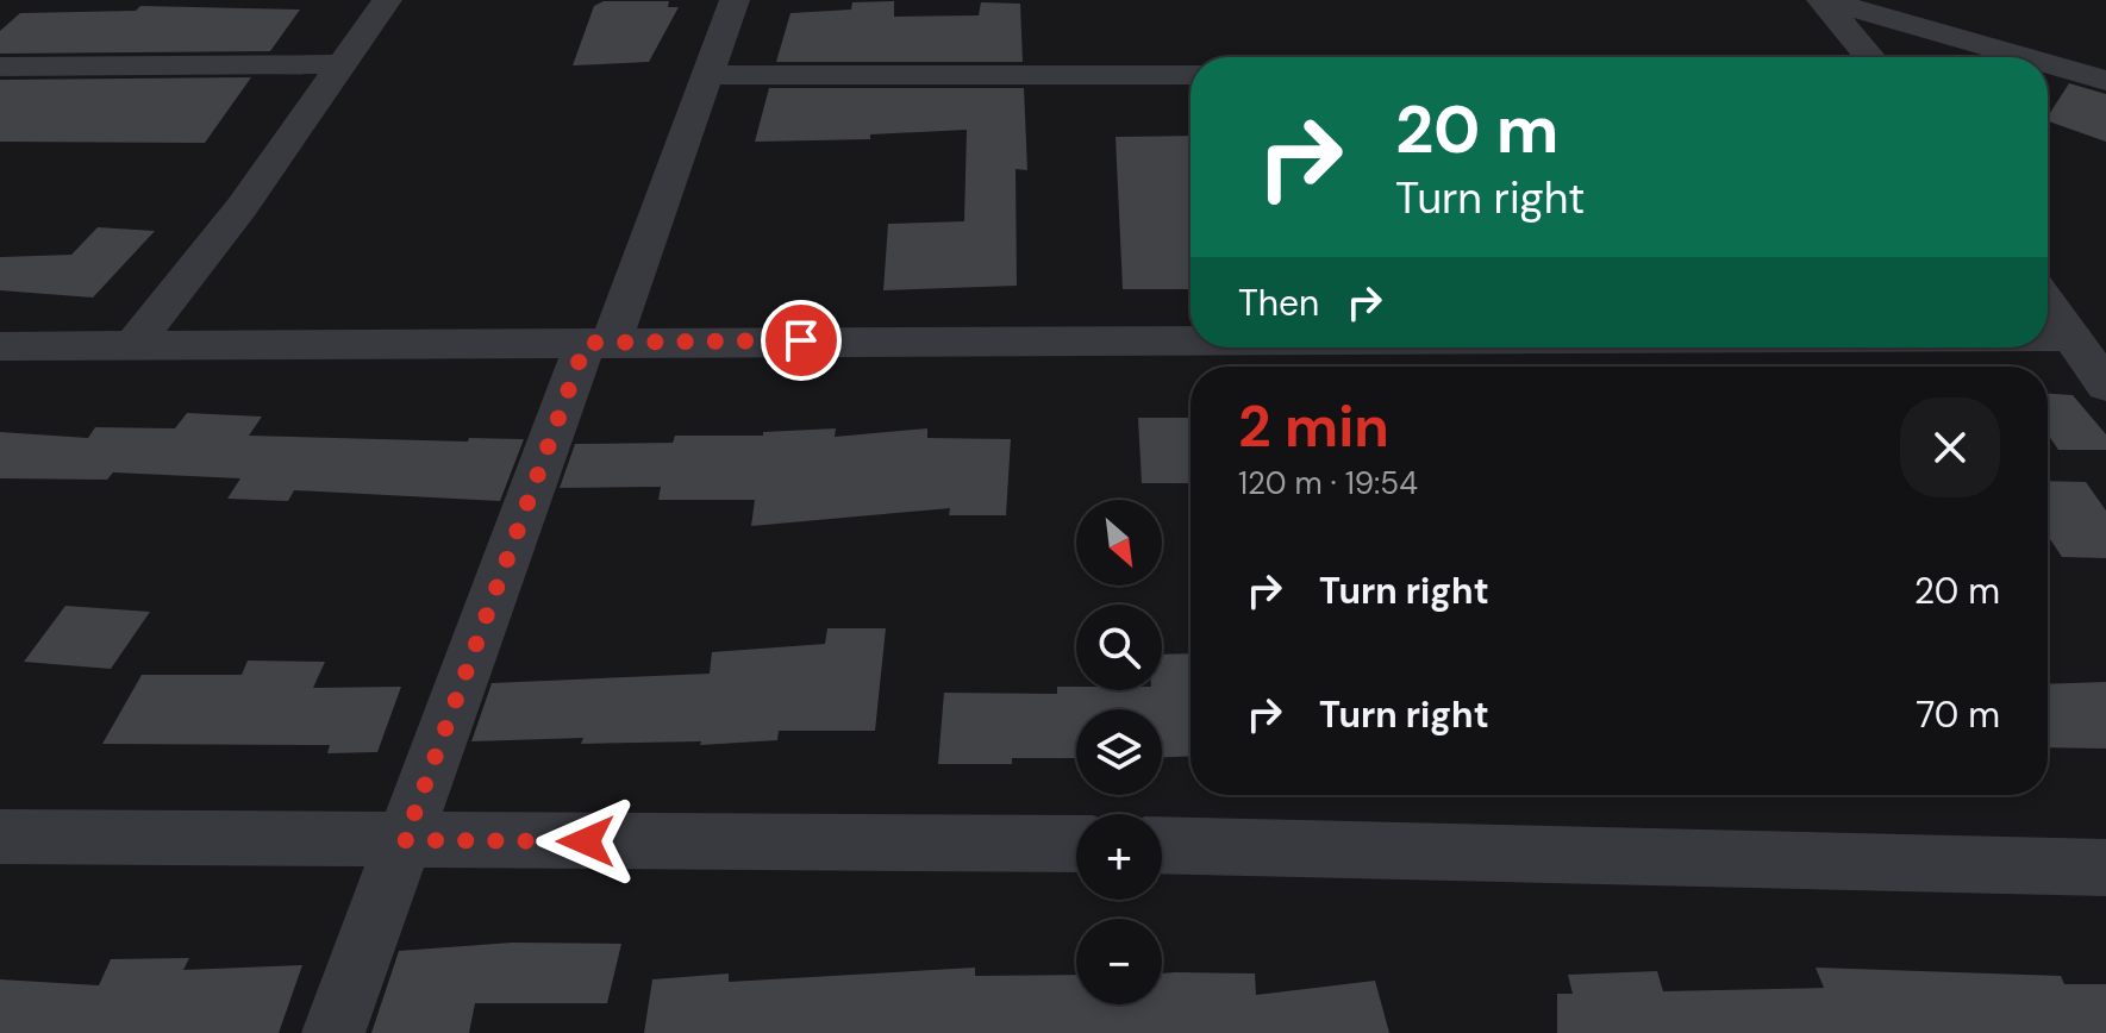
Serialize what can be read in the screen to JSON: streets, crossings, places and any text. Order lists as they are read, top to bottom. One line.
{"north":"bottom right","page":{"turn":["20 m","Turn right"],"then":"Then","heading":["2 min","120 m · 19:54"],"map_buttons":["+","−"],"list":[{"name":"Turn right","value":"20 m"},{"name":"Turn right","value":"70 m"}]}}
